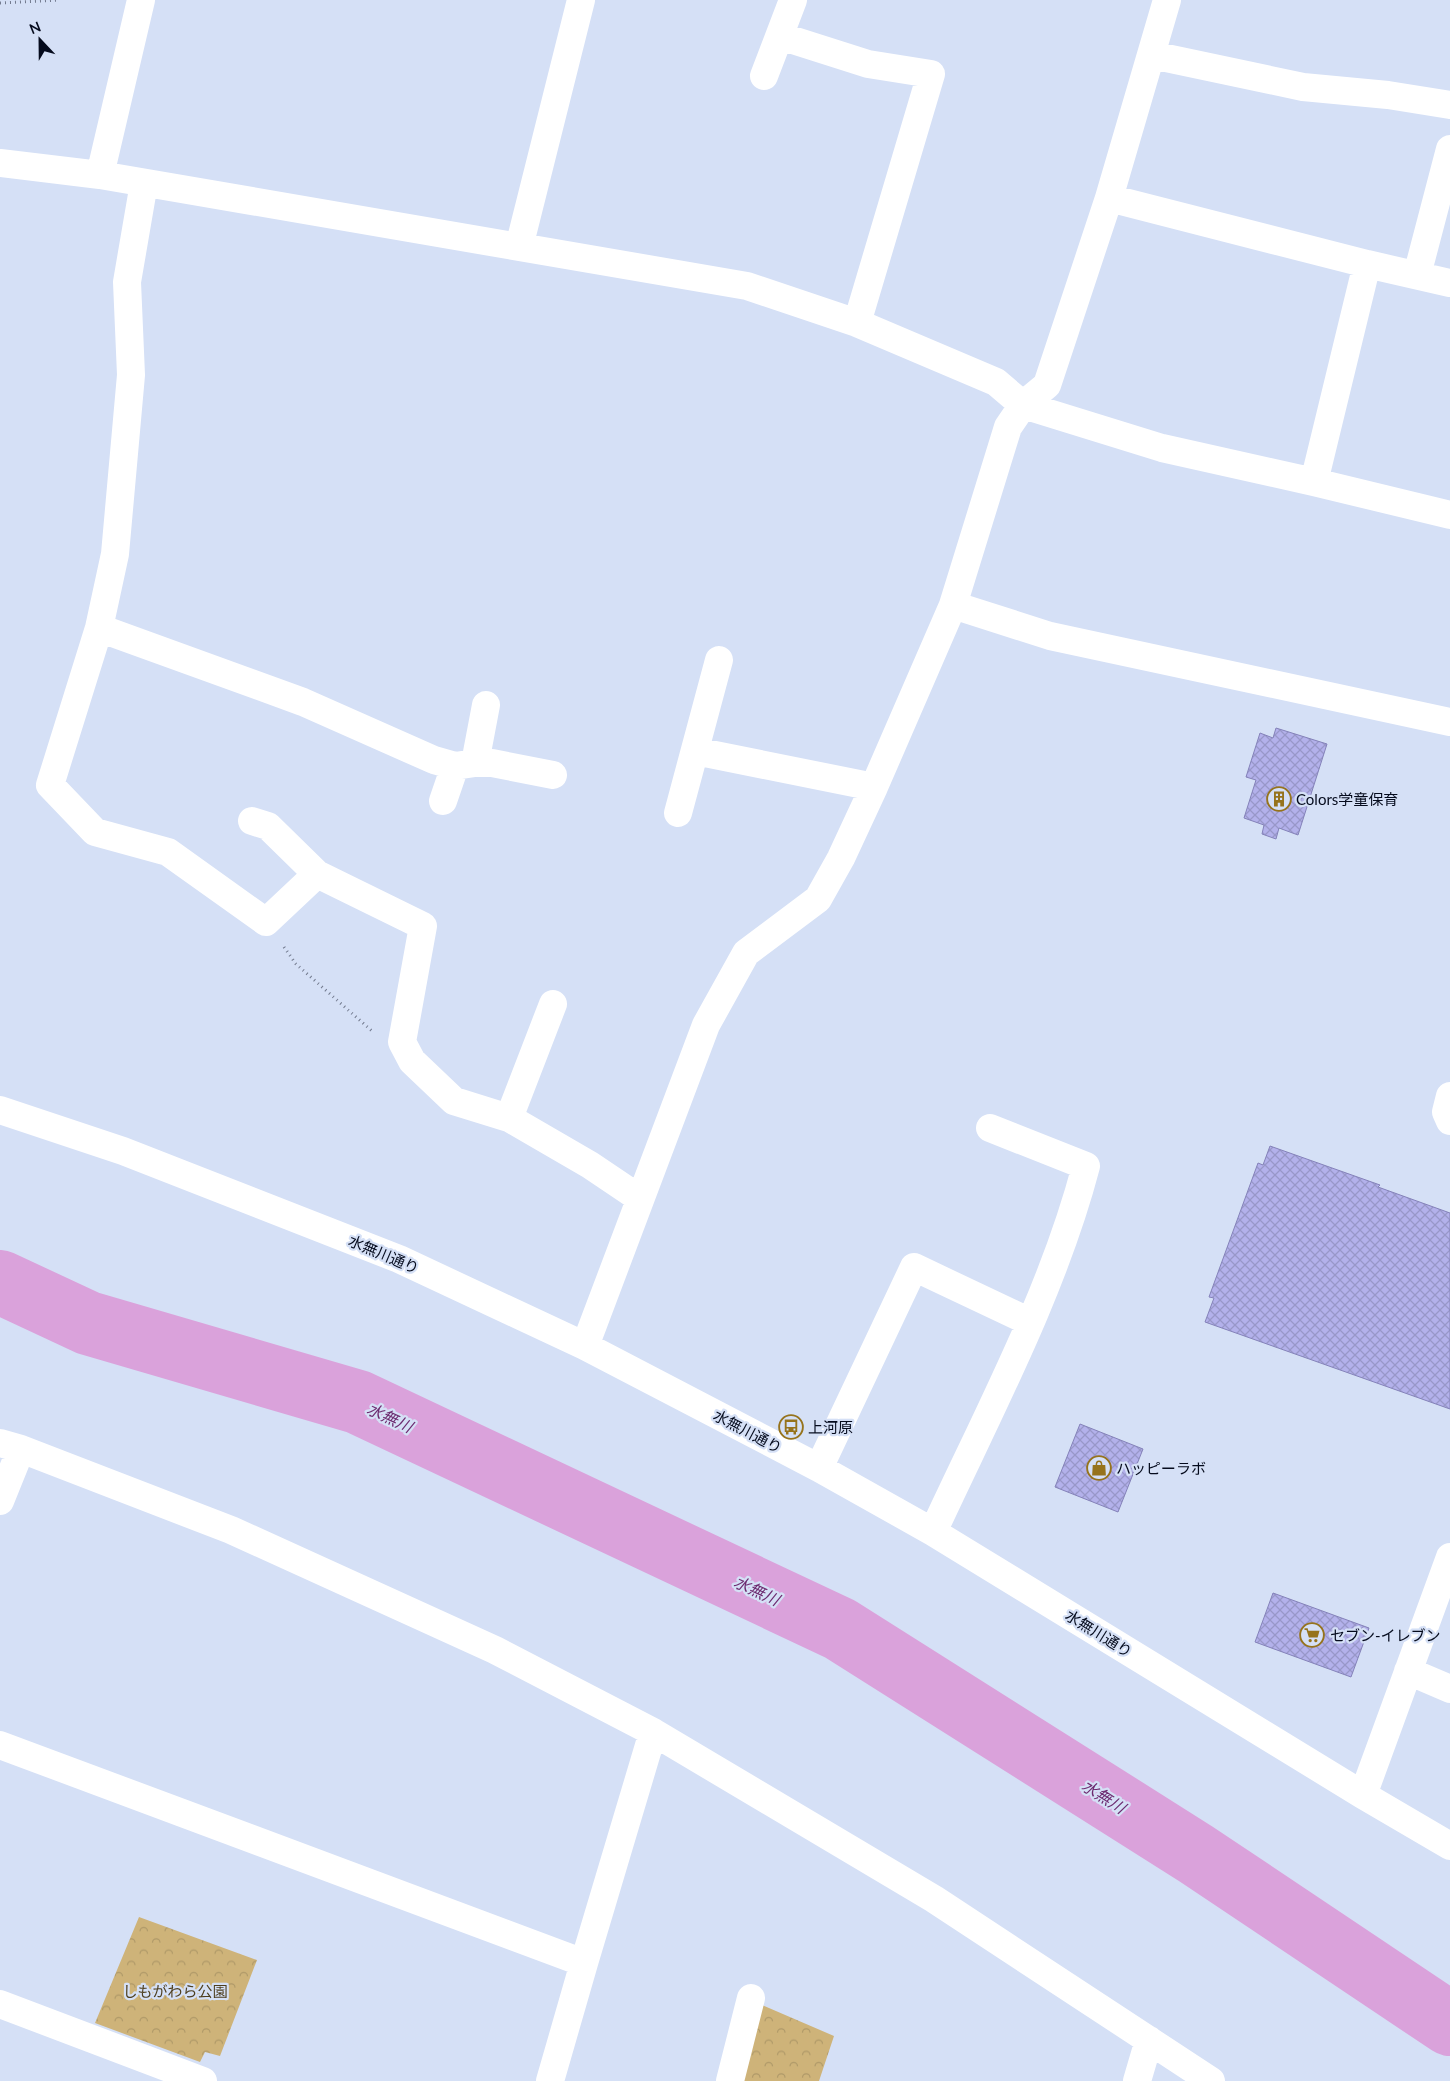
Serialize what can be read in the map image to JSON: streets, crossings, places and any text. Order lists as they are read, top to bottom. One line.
{"streets":{"street":["水無川通り"]},"water":["水無川"],"parks":["しもがわら公園"],"places":{"building":["Colors学童保育"],"bus stop":["上河原"],"shop":["ハッピーラボ"],"supermarket":["セブン-イレブン"]},"north":"top"}
